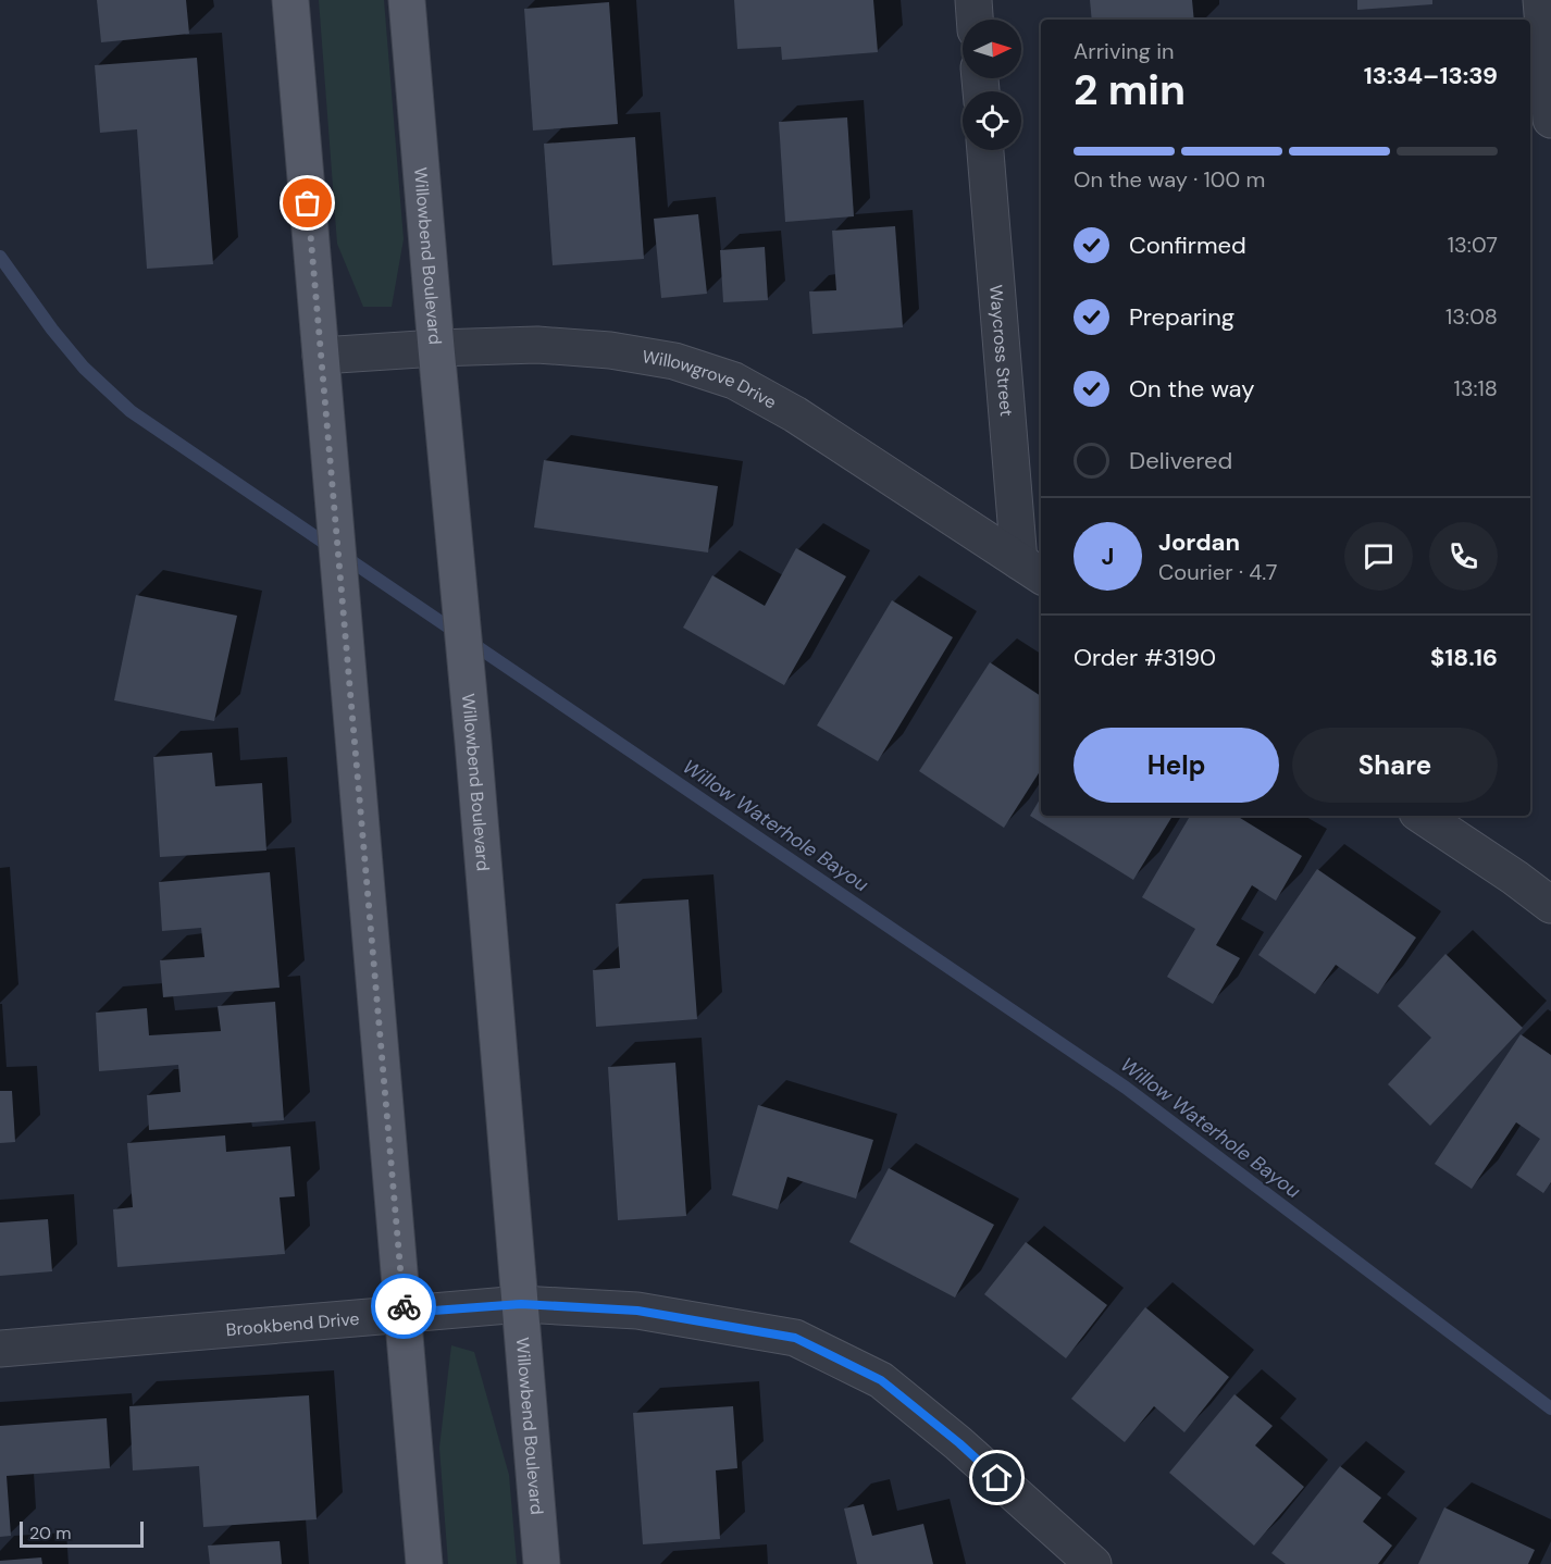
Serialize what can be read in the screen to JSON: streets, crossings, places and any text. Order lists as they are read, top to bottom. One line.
{"streets":{"main road":["Willowbend Boulevard"],"street":["Waycross Street","Willowgrove Drive","Brookbend Drive"]},"crossings":[["Willowbend Boulevard","Willowgrove Drive"],["Willowbend Boulevard","Brookbend Drive"],["Waycross Street","Willowgrove Drive"]],"water":["Willow Waterhole Bayou"],"scale_bar":"20 m","north":"right","page":{"heading":["2 min","Arriving in","13:34–13:39"],"panel":["Jordan","Courier · 4.7","Order #3190","$18.16"],"bar":"On the way · 100 m","list":[["Confirmed","13:07"],["Preparing","13:08"],["On the way","13:18"],"Delivered"],"round":"J","buttons":["Help","Share"],"scale":"20 m"}}
